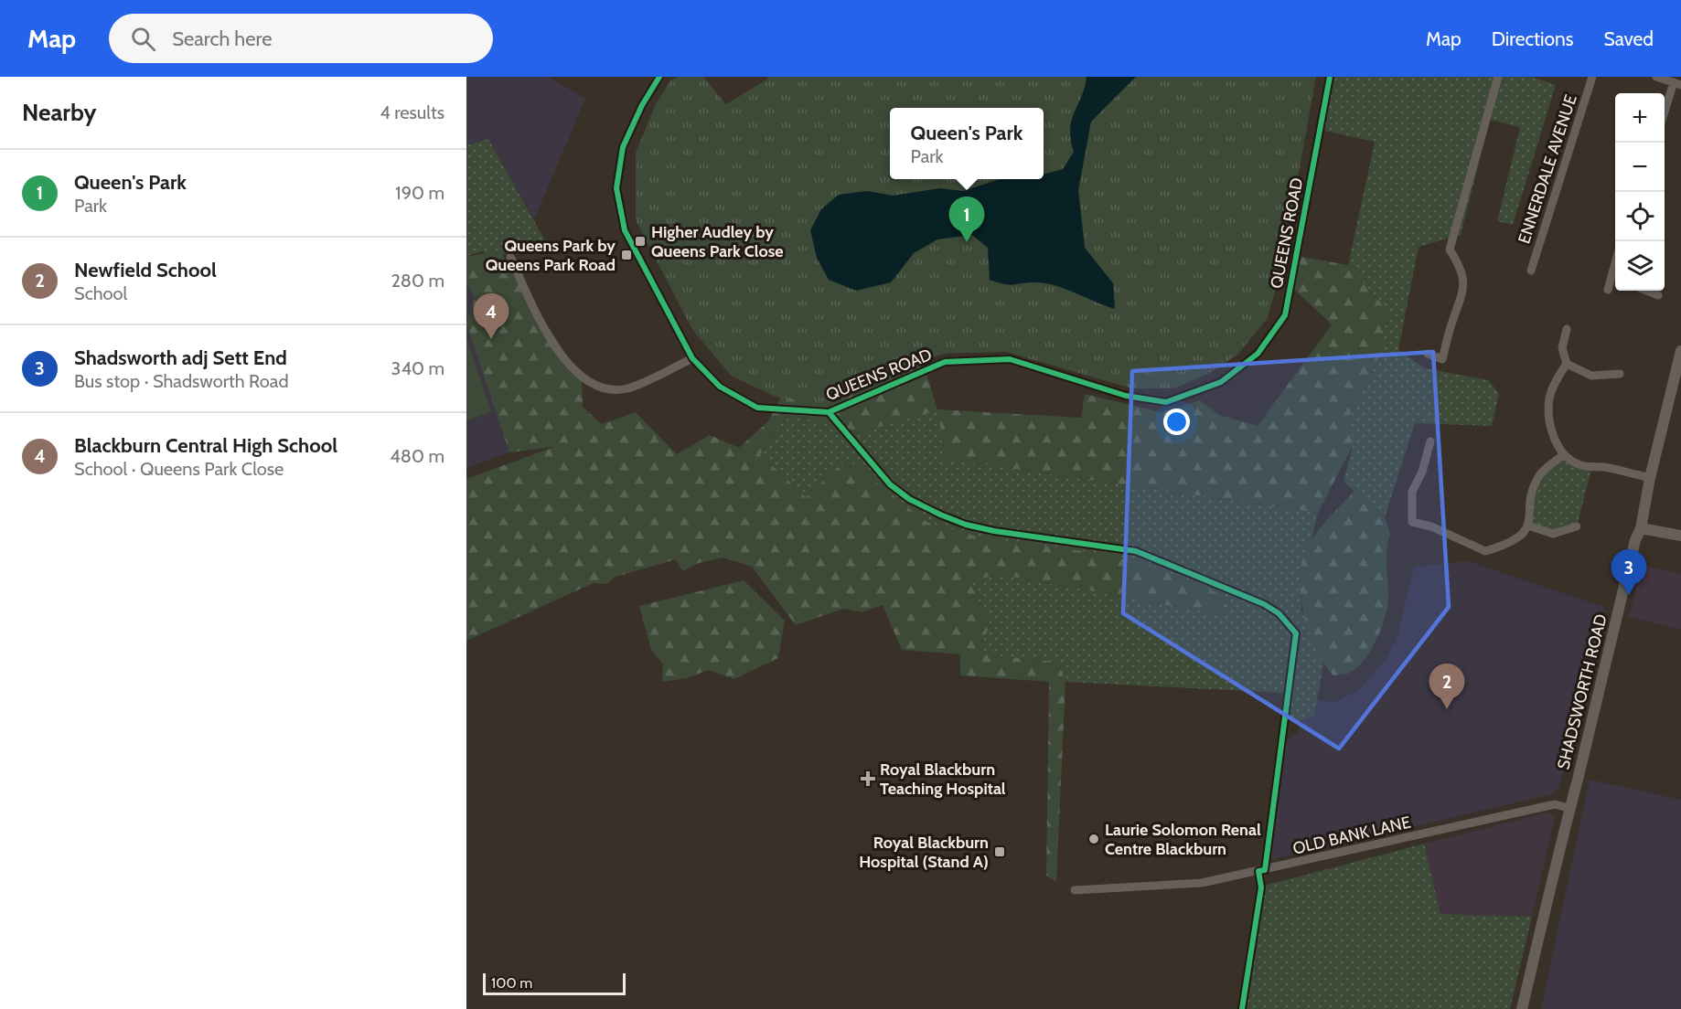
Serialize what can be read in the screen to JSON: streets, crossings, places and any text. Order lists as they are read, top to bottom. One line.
{"streets":{"main road":["SHADSWORTH ROAD"],"street":["ENNERDALE AVENUE","QUEENS ROAD","OLD BANK LANE"]},"crossings":[["SHADSWORTH ROAD","OLD BANK LANE"]],"places":{"transit":["Higher Audley by Queens Park Close","Queens Park by Queens Park Road","Royal Blackburn Hospital (Stand A)"],"health":["Royal Blackburn Teaching Hospital"],"other":["Laurie Solomon Renal Centre Blackburn"]},"scale_bar":"100 m","page":{"header":"Map","search":"Search here","nav":["Map","Directions","Saved"],"heading":["Nearby","4 results"],"map_buttons":["+","−"],"popup":["Queen's Park","Park"],"list":[{"mark":"1","name":"Queen's Park","note":"Park","value":"190 m"},{"mark":"2","name":"Newfield School","note":"School","value":"280 m"},{"mark":"3","name":"Shadsworth adj Sett End","note":"Bus stop · Shadsworth Road","value":"340 m"},{"mark":"4","name":"Blackburn Central High School","note":"School · Queens Park Close","value":"480 m"}],"pins":["1","4","3","2"],"scale":"100 m"}}
